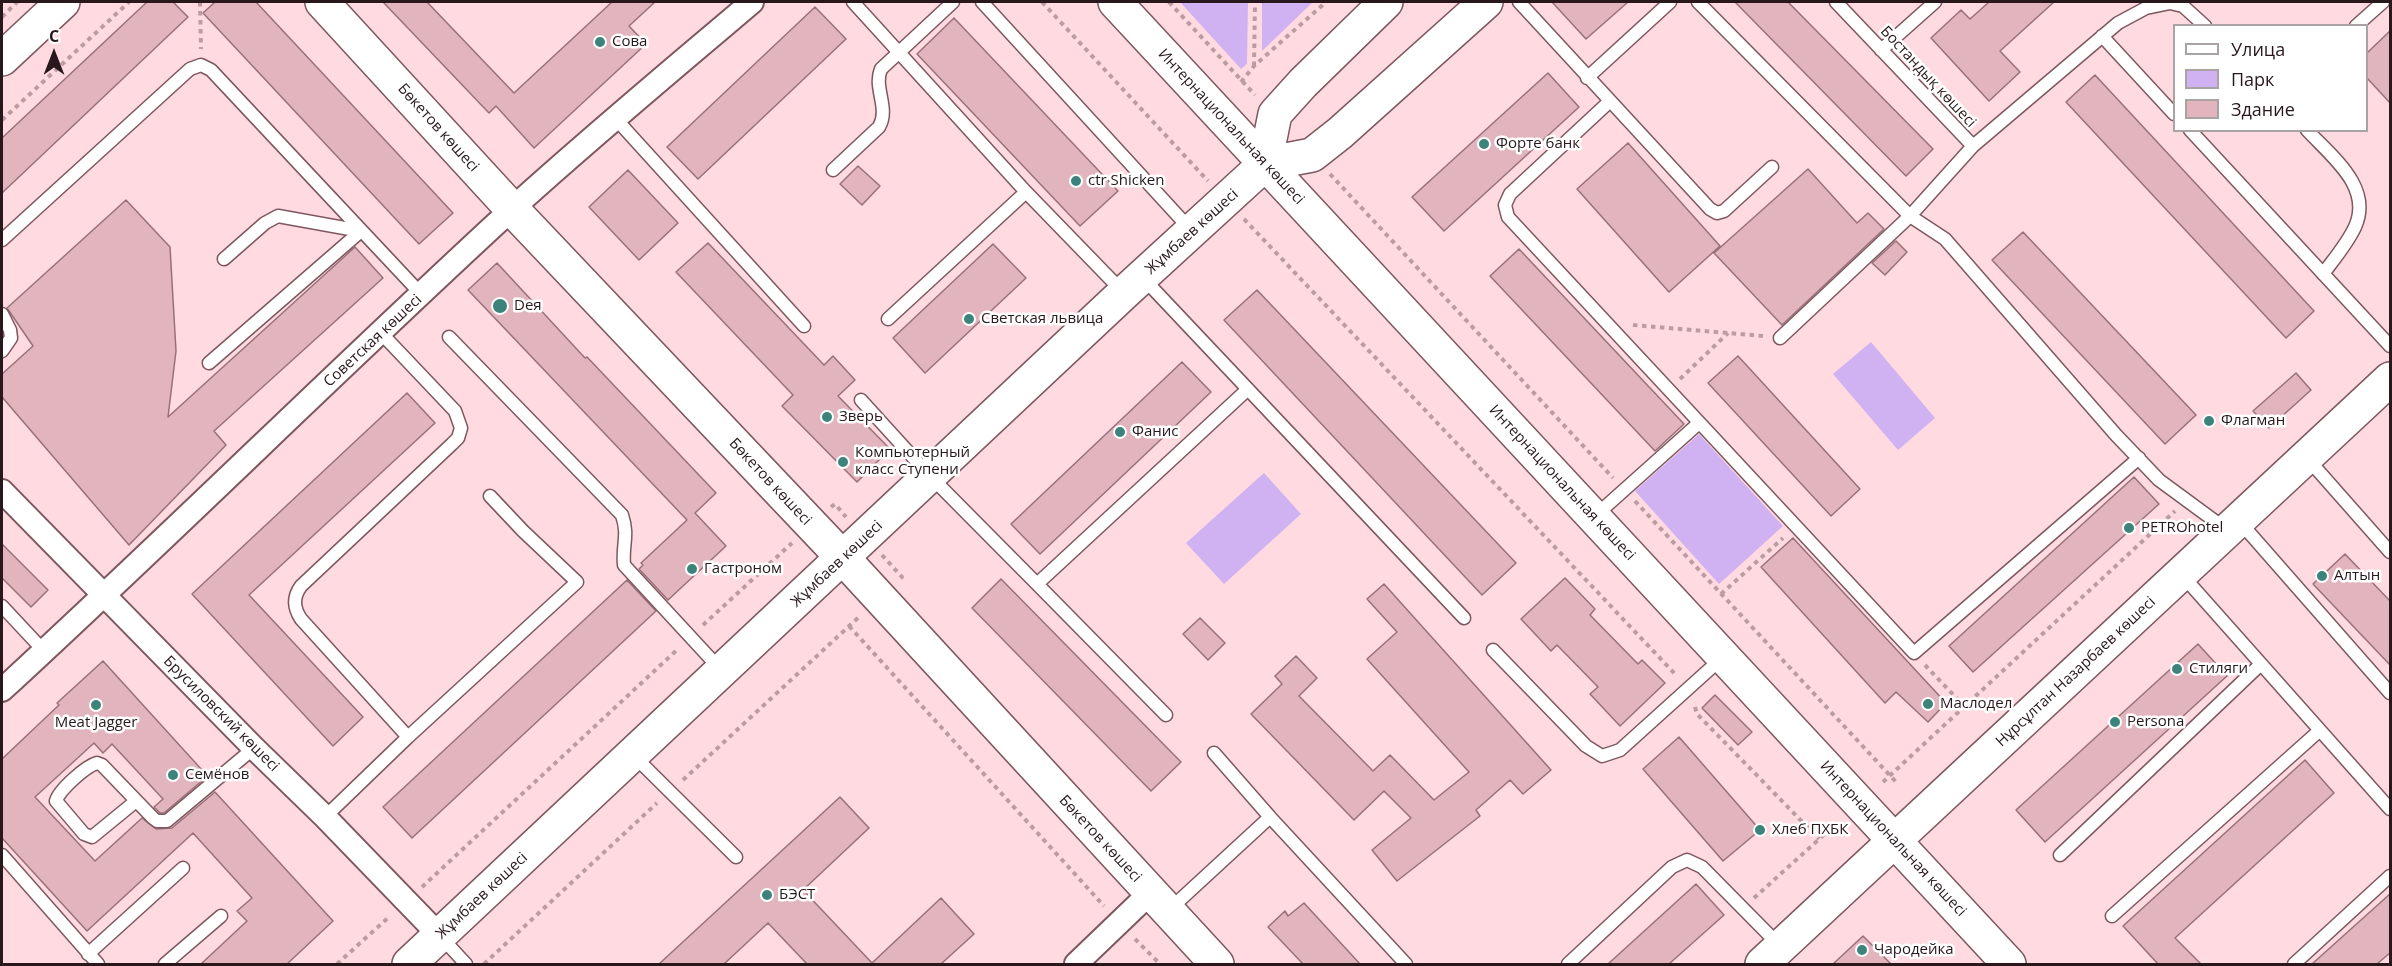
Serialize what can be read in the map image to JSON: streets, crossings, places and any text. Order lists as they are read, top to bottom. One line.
{"streets":{"main road":["Интернациональная көшесі","Бөкетов көшесі","Жұмбаев көшесі","Нұрсұлтан Назарбаев көшесі"],"street":["Советская көшесі","Брусиловский көшесі"],"lane":["Бостандық көшесі"]},"crossings":[["Интернациональная көшесі","Жұмбаев көшесі"],["Интернациональная көшесі","Нұрсұлтан Назарбаев көшесі"],["Бөкетов көшесі","Жұмбаев көшесі"],["Бөкетов көшесі","Советская көшесі"],["Жұмбаев көшесі","Брусиловский көшесі"],["Советская көшесі","Брусиловский көшесі"]],"places":["Сова","Форте банк","ctr Shicken","Deя","Светская львица","Зверь","Флагман","Фанис","Компьютерный класс Ступени","PETROhotel","Гастроном","Алтын","Стиляги","Маслодел","Meat Jagger","Persona","Семёнов","Хлеб ПХБК","БЭСТ","Чародейка"],"legend":["Улица","Парк","Здание"],"north":"top"}
